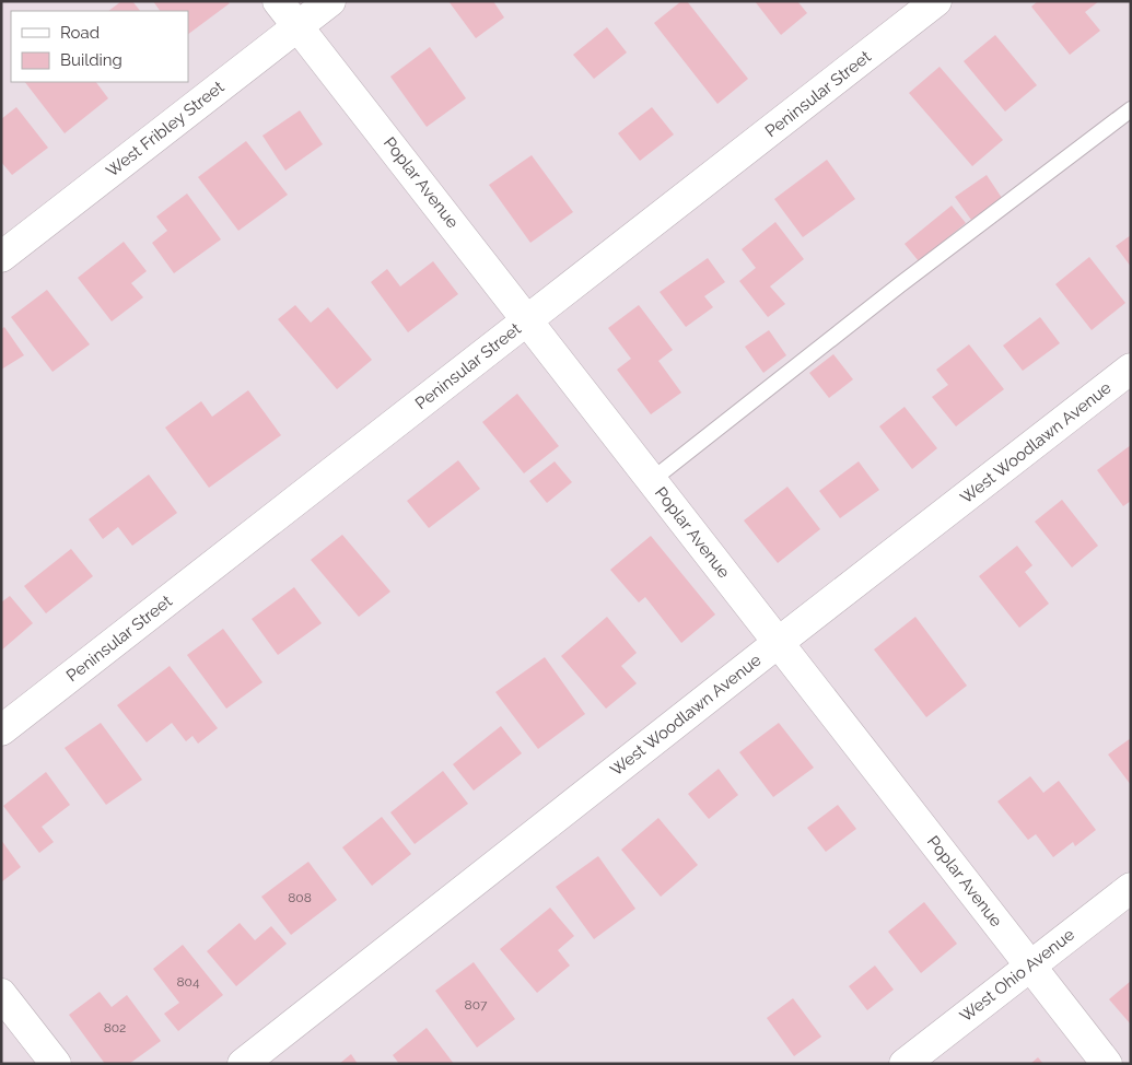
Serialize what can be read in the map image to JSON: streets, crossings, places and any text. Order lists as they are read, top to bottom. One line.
{"streets":{"street":["Peninsular Street","West Fribley Street","Poplar Avenue","West Woodlawn Avenue","West Ohio Avenue"]},"crossings":[["Peninsular Street","Poplar Avenue"],["West Fribley Street","Poplar Avenue"],["Poplar Avenue","West Woodlawn Avenue"],["Poplar Avenue","West Ohio Avenue"]],"house_numbers":["808","804","807","802"],"legend":["Road","Building"]}
